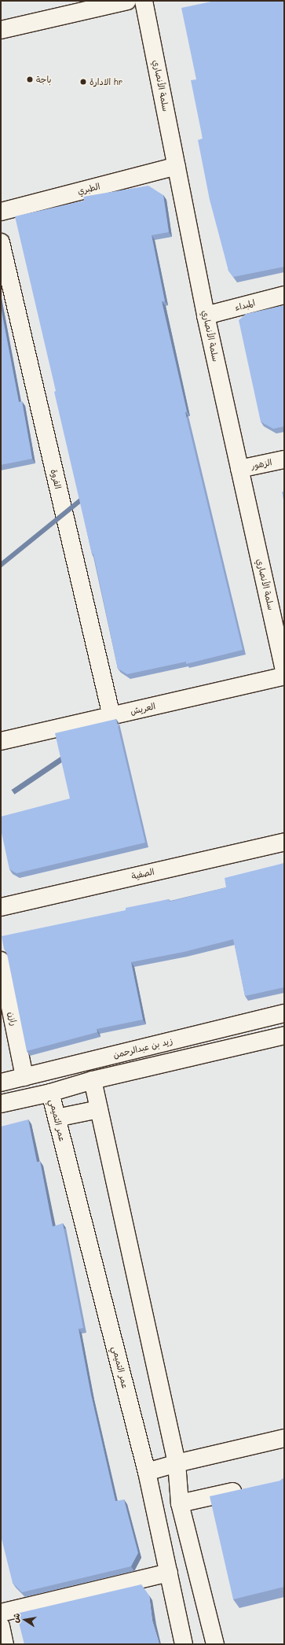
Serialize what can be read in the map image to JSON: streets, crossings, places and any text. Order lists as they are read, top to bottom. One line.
{"streets":{"street":["سلمة الأنصاري","الطبري","المبداء","الزهور","الفروة","العريش","الصفية","رازن","زيد بن عبدالرحمن","عمر التميمي"]},"crossings":[["سلمة الأنصاري","الطبري"],["سلمة الأنصاري","المبداء"],["سلمة الأنصاري","الزهور"],["الفروة","العريش"],["رازن","زيد بن عبدالرحمن"]],"places":["باجة","الادارة hr"],"north":"left"}
